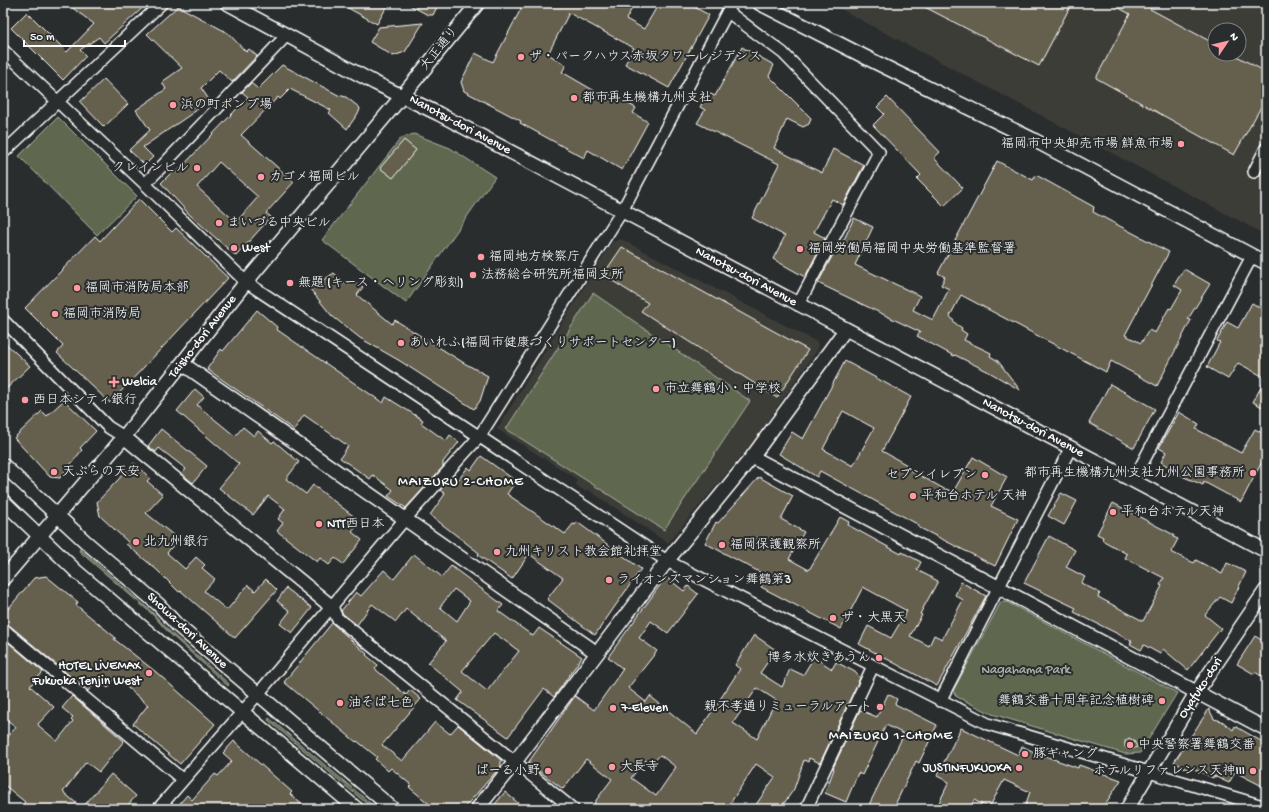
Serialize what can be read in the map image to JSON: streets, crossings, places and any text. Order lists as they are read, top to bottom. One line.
{"streets":{"street":["大正通り","Nanotsu-dori Avenue","Taisho-dori Avenue","Showa-dori Avenue","Oyafuko-dori"]},"crossings":[["大正通り","Nanotsu-dori Avenue"],["大正通り","Taisho-dori Avenue"],["Nanotsu-dori Avenue","Taisho-dori Avenue"],["Taisho-dori Avenue","Showa-dori Avenue"]],"districts":["MAIZURU 2-CHOME","MAIZURU 1-CHOME"],"parks":["Nagahama Park"],"places":{"other":["ザ・パークハウス赤坂タワーレジデンス","都市再生機構九州支社","浜の町ポンプ場","福岡市中央卸売市場 鮮魚市場","クレインビル","カゴメ福岡ビル","まいづる中央ビル","West","福岡労働局福岡中央労働基準監督署","福岡地方検察庁","法務総合研究所福岡支所","無題 (キース・ヘリング彫刻)","福岡市消防局本部","福岡市消防局","あいれふ(福岡市健康づくりサポートセンター)","市立舞鶴小・中学校","西日本シティ銀行","天ぷらの天安","都市再生機構九州支社九州公園事務所","セブンイレブン","平和台ホテル 天神","平和台ホテル天神","NTT西日本","北九州銀行","福岡保護観察所","九州キリスト教会館礼拝堂","ライオンズマンション舞鶴第3","ザ・大黒天","博多水炊きあうん","HOTEL LiVEMAX Fukuoka Tenjin West","舞鶴交番十周年記念植樹碑","油そば七色","親不孝通りミューラルアート","7-Eleven","中央警察署舞鶴交番","豚ギャング","大長寺","JUSTINFUKUOKA","ばーる小野","ホテルリファレンス天神III"],"health":["Welcia"]},"scale_bar":"50 m","north":"top right"}
